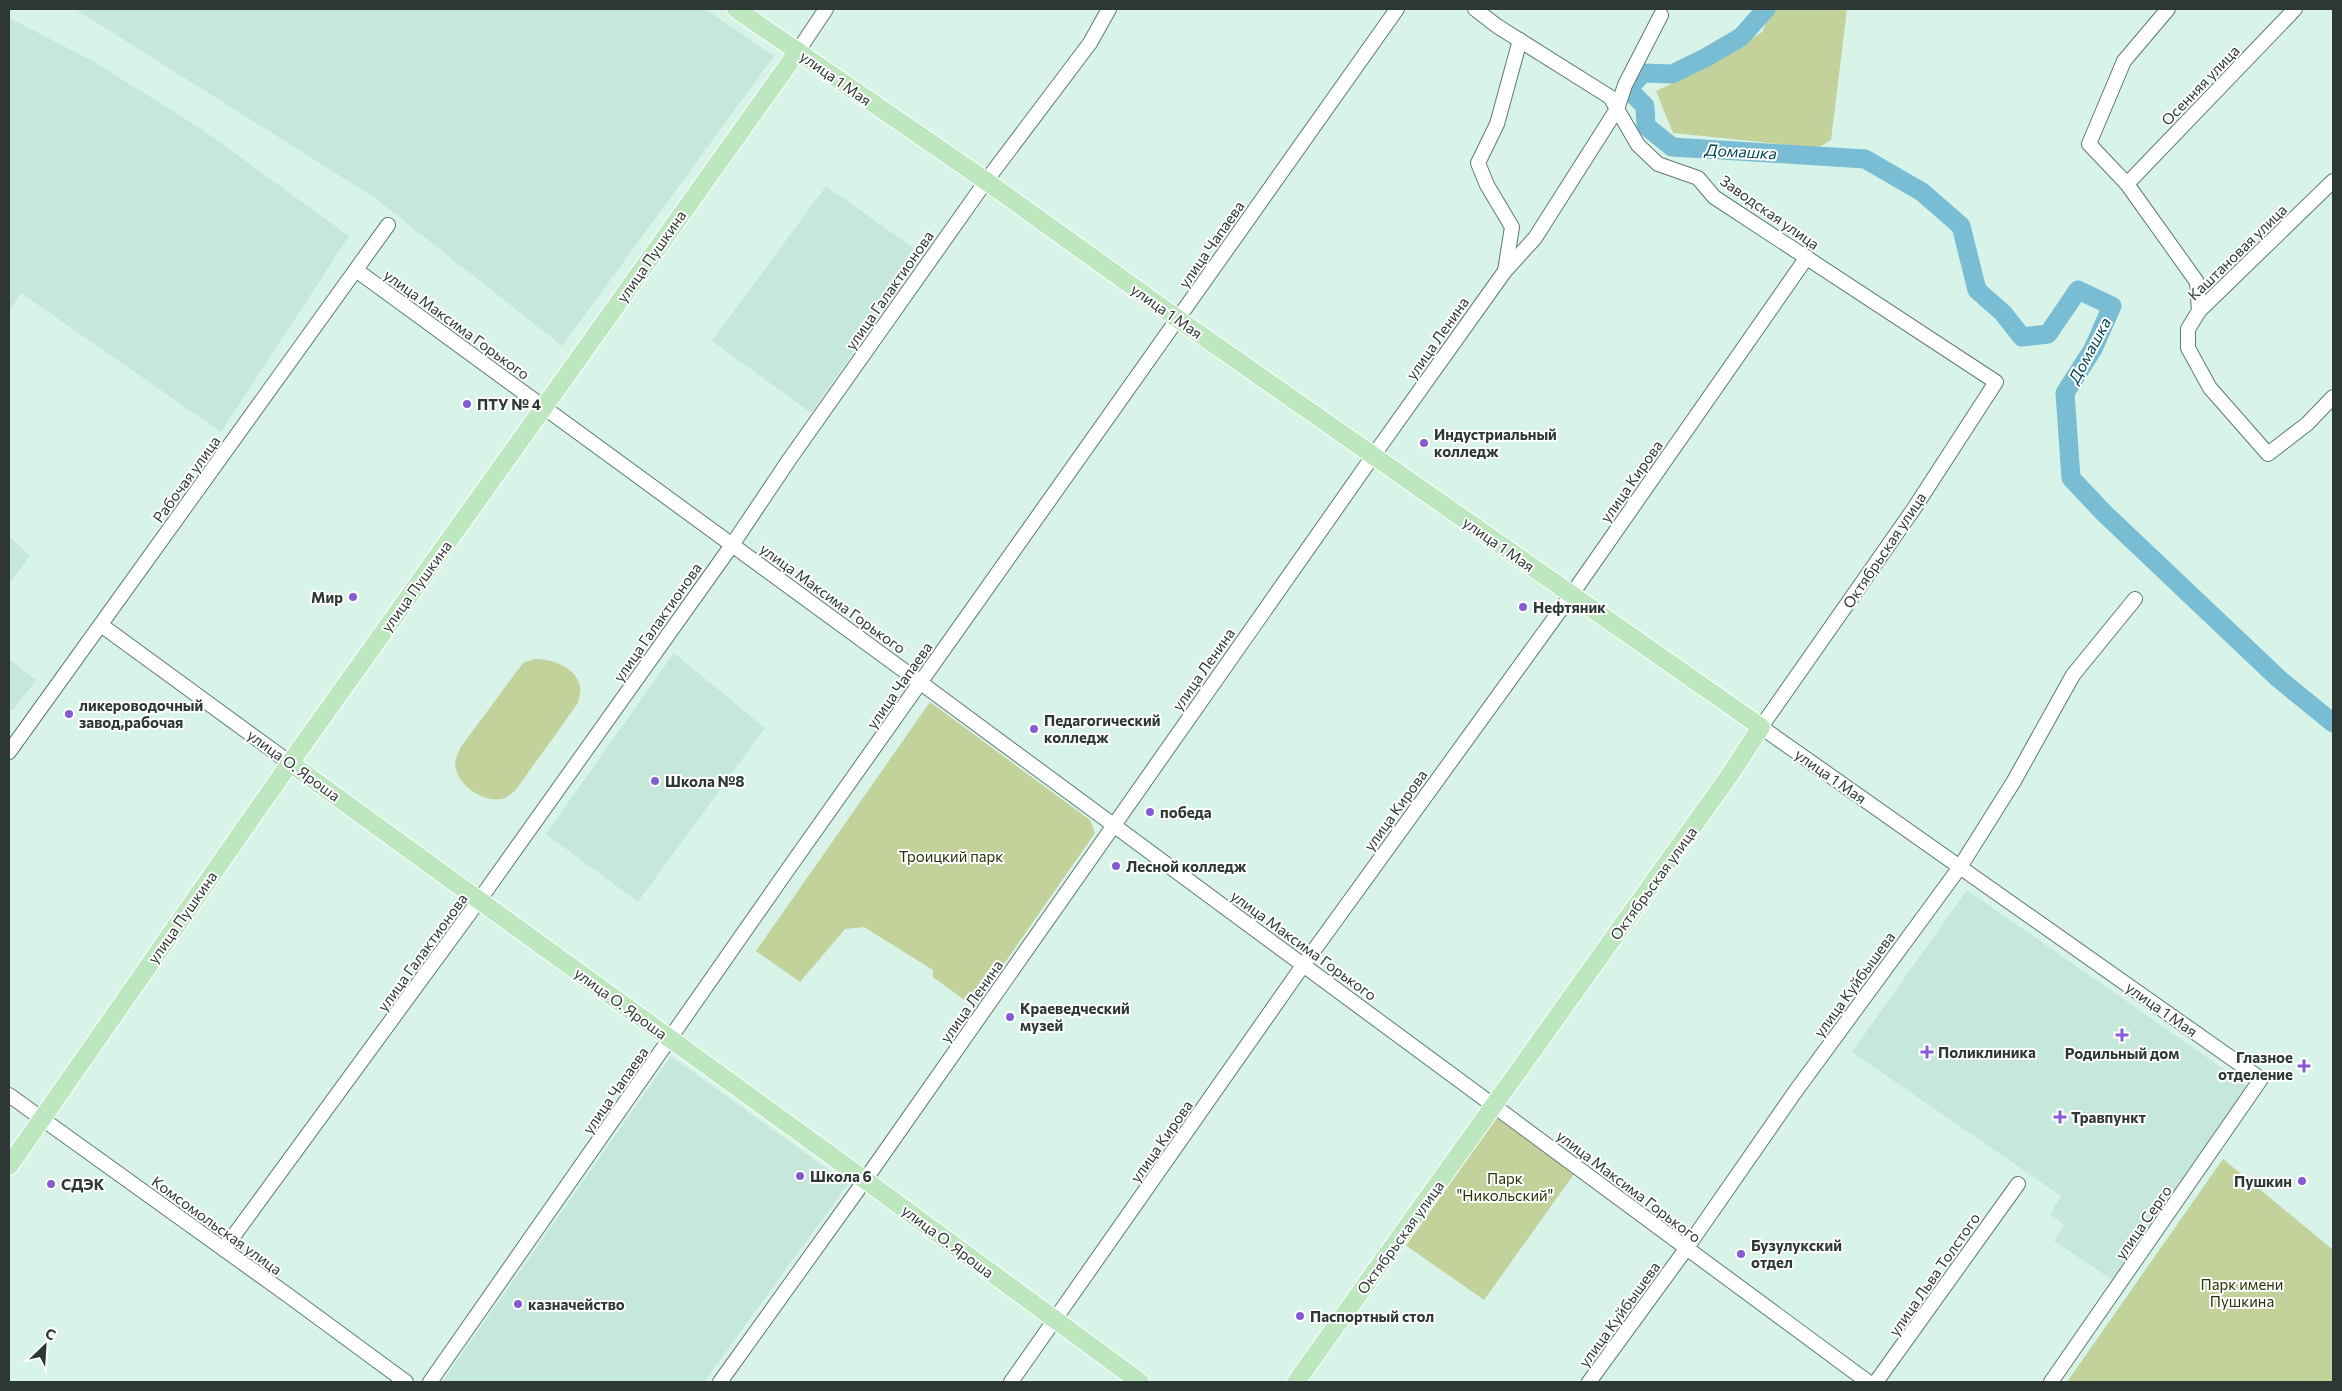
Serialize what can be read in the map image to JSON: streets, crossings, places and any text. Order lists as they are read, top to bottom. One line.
{"streets":{"main road":["улица 1 Мая","улица Пушкина","Октябрьская улица","улица О. Яроша"],"street":["Осенняя улица","Заводская улица","улица Чапаева","Каштановая улица","улица Галактионова","улица Максима Горького","улица Ленина","Рабочая улица","улица Кирова","улица Куйбышева","улица Серго","Комсомольская улица","улица Льва Толстого"]},"crossings":[["улица 1 Мая","улица Чапаева"],["улица 1 Мая","улица Пушкина"],["улица 1 Мая","улица Галактионова"],["улица 1 Мая","улица Ленина"],["улица 1 Мая","улица Кирова"],["улица 1 Мая","Октябрьская улица"],["улица 1 Мая","улица Куйбышева"],["улица 1 Мая","улица Серго"],["Заводская улица","улица Ленина"],["Заводская улица","улица Кирова"],["Заводская улица","Октябрьская улица"],["улица Чапаева","улица Максима Горького"],["улица Чапаева","улица О. Яроша"],["улица Пушкина","улица Максима Горького"],["улица Пушкина","улица О. Яроша"],["улица Пушкина","Комсомольская улица"],["улица Галактионова","улица Максима Горького"],["улица Галактионова","улица О. Яроша"],["улица Галактионова","Комсомольская улица"],["улица Максима Горького","улица Ленина"],["улица Максима Горького","Рабочая улица"],["улица Максима Горького","улица Кирова"],["улица Максима Горького","Октябрьская улица"],["улица Максима Горького","улица Куйбышева"],["улица Ленина","улица О. Яроша"],["Рабочая улица","улица О. Яроша"],["улица Кирова","улица О. Яроша"]],"water":["Домашка"],"parks":["Троицкий парк","Парк \"Никольский\"","Парк имени Пушкина"],"places":{"other":["ПТУ № 4","Индустриальный колледж","Мир","Нефтяник","ликероводочный завод,рабочая","Педагогический колледж","Школа №8","победа","Лесной колледж","Краеведческий музей","Школа 6","Пушкин","СДЭК","Бузулукский отдел","казначейство","Паспортный стол"],"health":["Родильный дом","Поликлиника","Глазное отделение","Травпункт"]},"north":"top right"}
